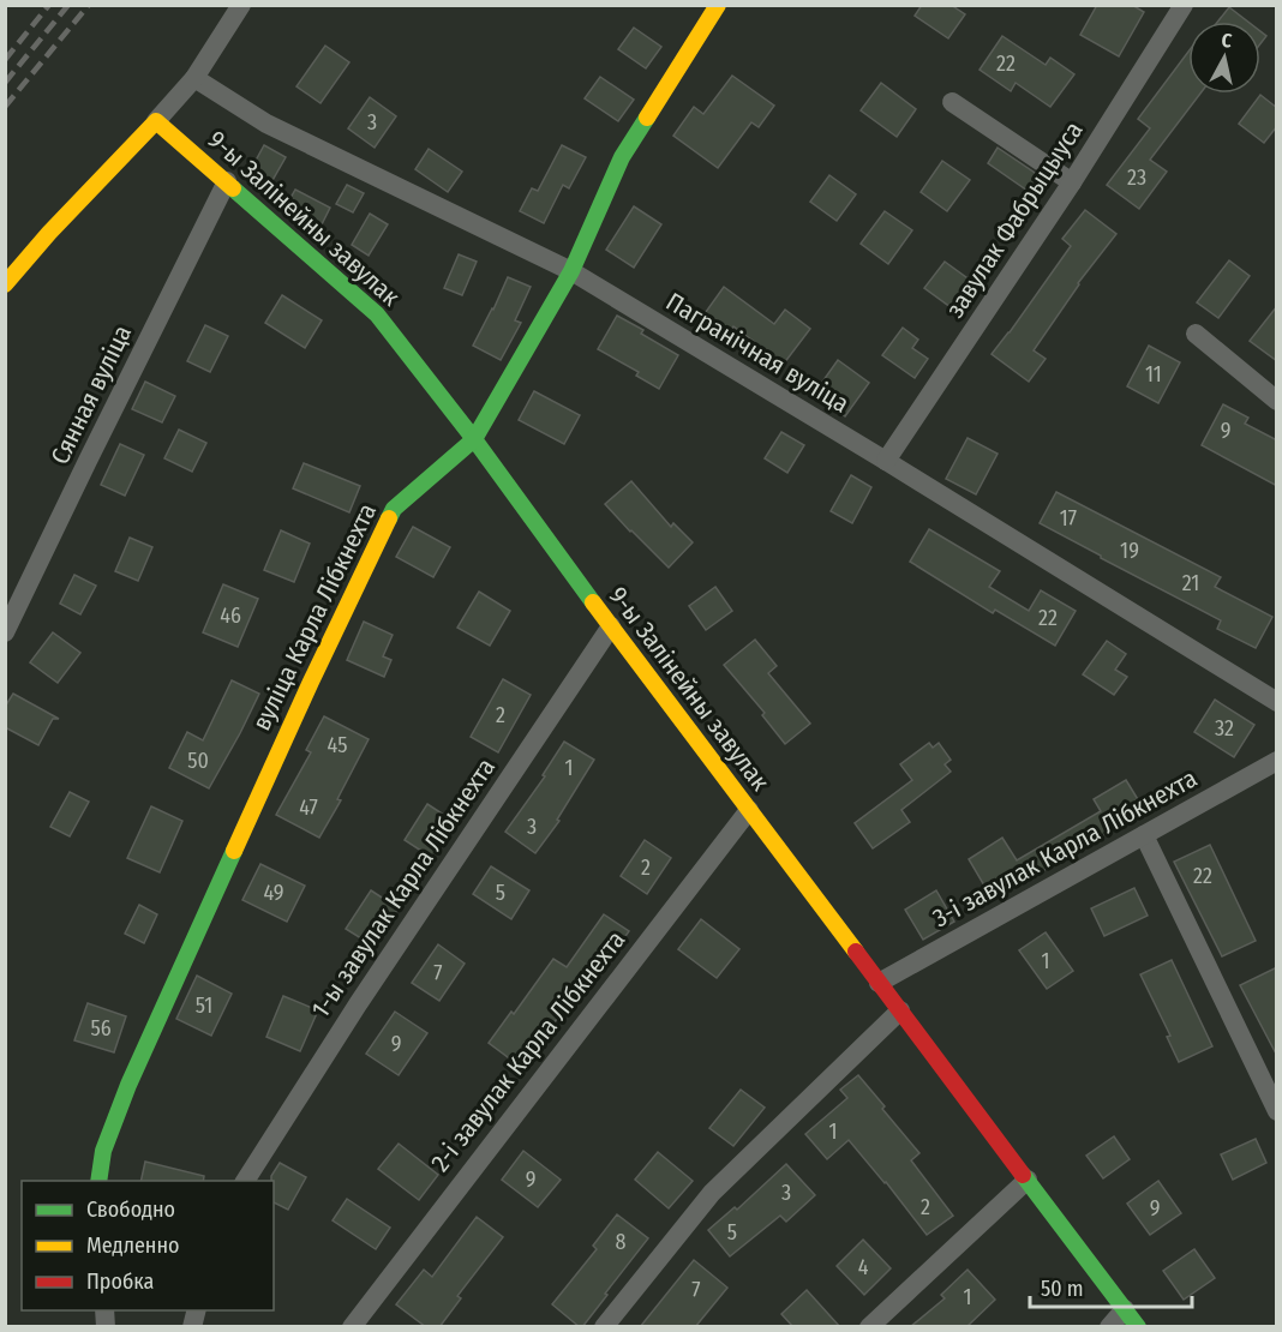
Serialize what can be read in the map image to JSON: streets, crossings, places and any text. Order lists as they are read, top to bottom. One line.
{"streets":{"street":["9-ы Залінейны завулак","завулак Фабрыцыуса","Пагранічная вуліца","Сянная вуліца","вуліца Карла Лібкнехта","3-і завулак Карла Лібкнехта","1-ы завулак Карла Лібкнехта","2-і завулак Карла Лібкнехта"]},"crossings":[["9-ы Залінейны завулак","Сянная вуліца"],["9-ы Залінейны завулак","вуліца Карла Лібкнехта"],["9-ы Залінейны завулак","3-і завулак Карла Лібкнехта"],["9-ы Залінейны завулак","1-ы завулак Карла Лібкнехта"],["9-ы Залінейны завулак","2-і завулак Карла Лібкнехта"],["завулак Фабрыцыуса","Пагранічная вуліца"],["Пагранічная вуліца","вуліца Карла Лібкнехта"]],"house_numbers":["22","3","23","11","9","17","19","21","46","22","2","32","45","50","1","47","3","2","22","49","5","1","7","51","56","9","1","9","3","2","9","5","8","4","7","1"],"legend":["Свободно","Медленно","Пробка"],"scale_bar":"50 m","north":"top"}
